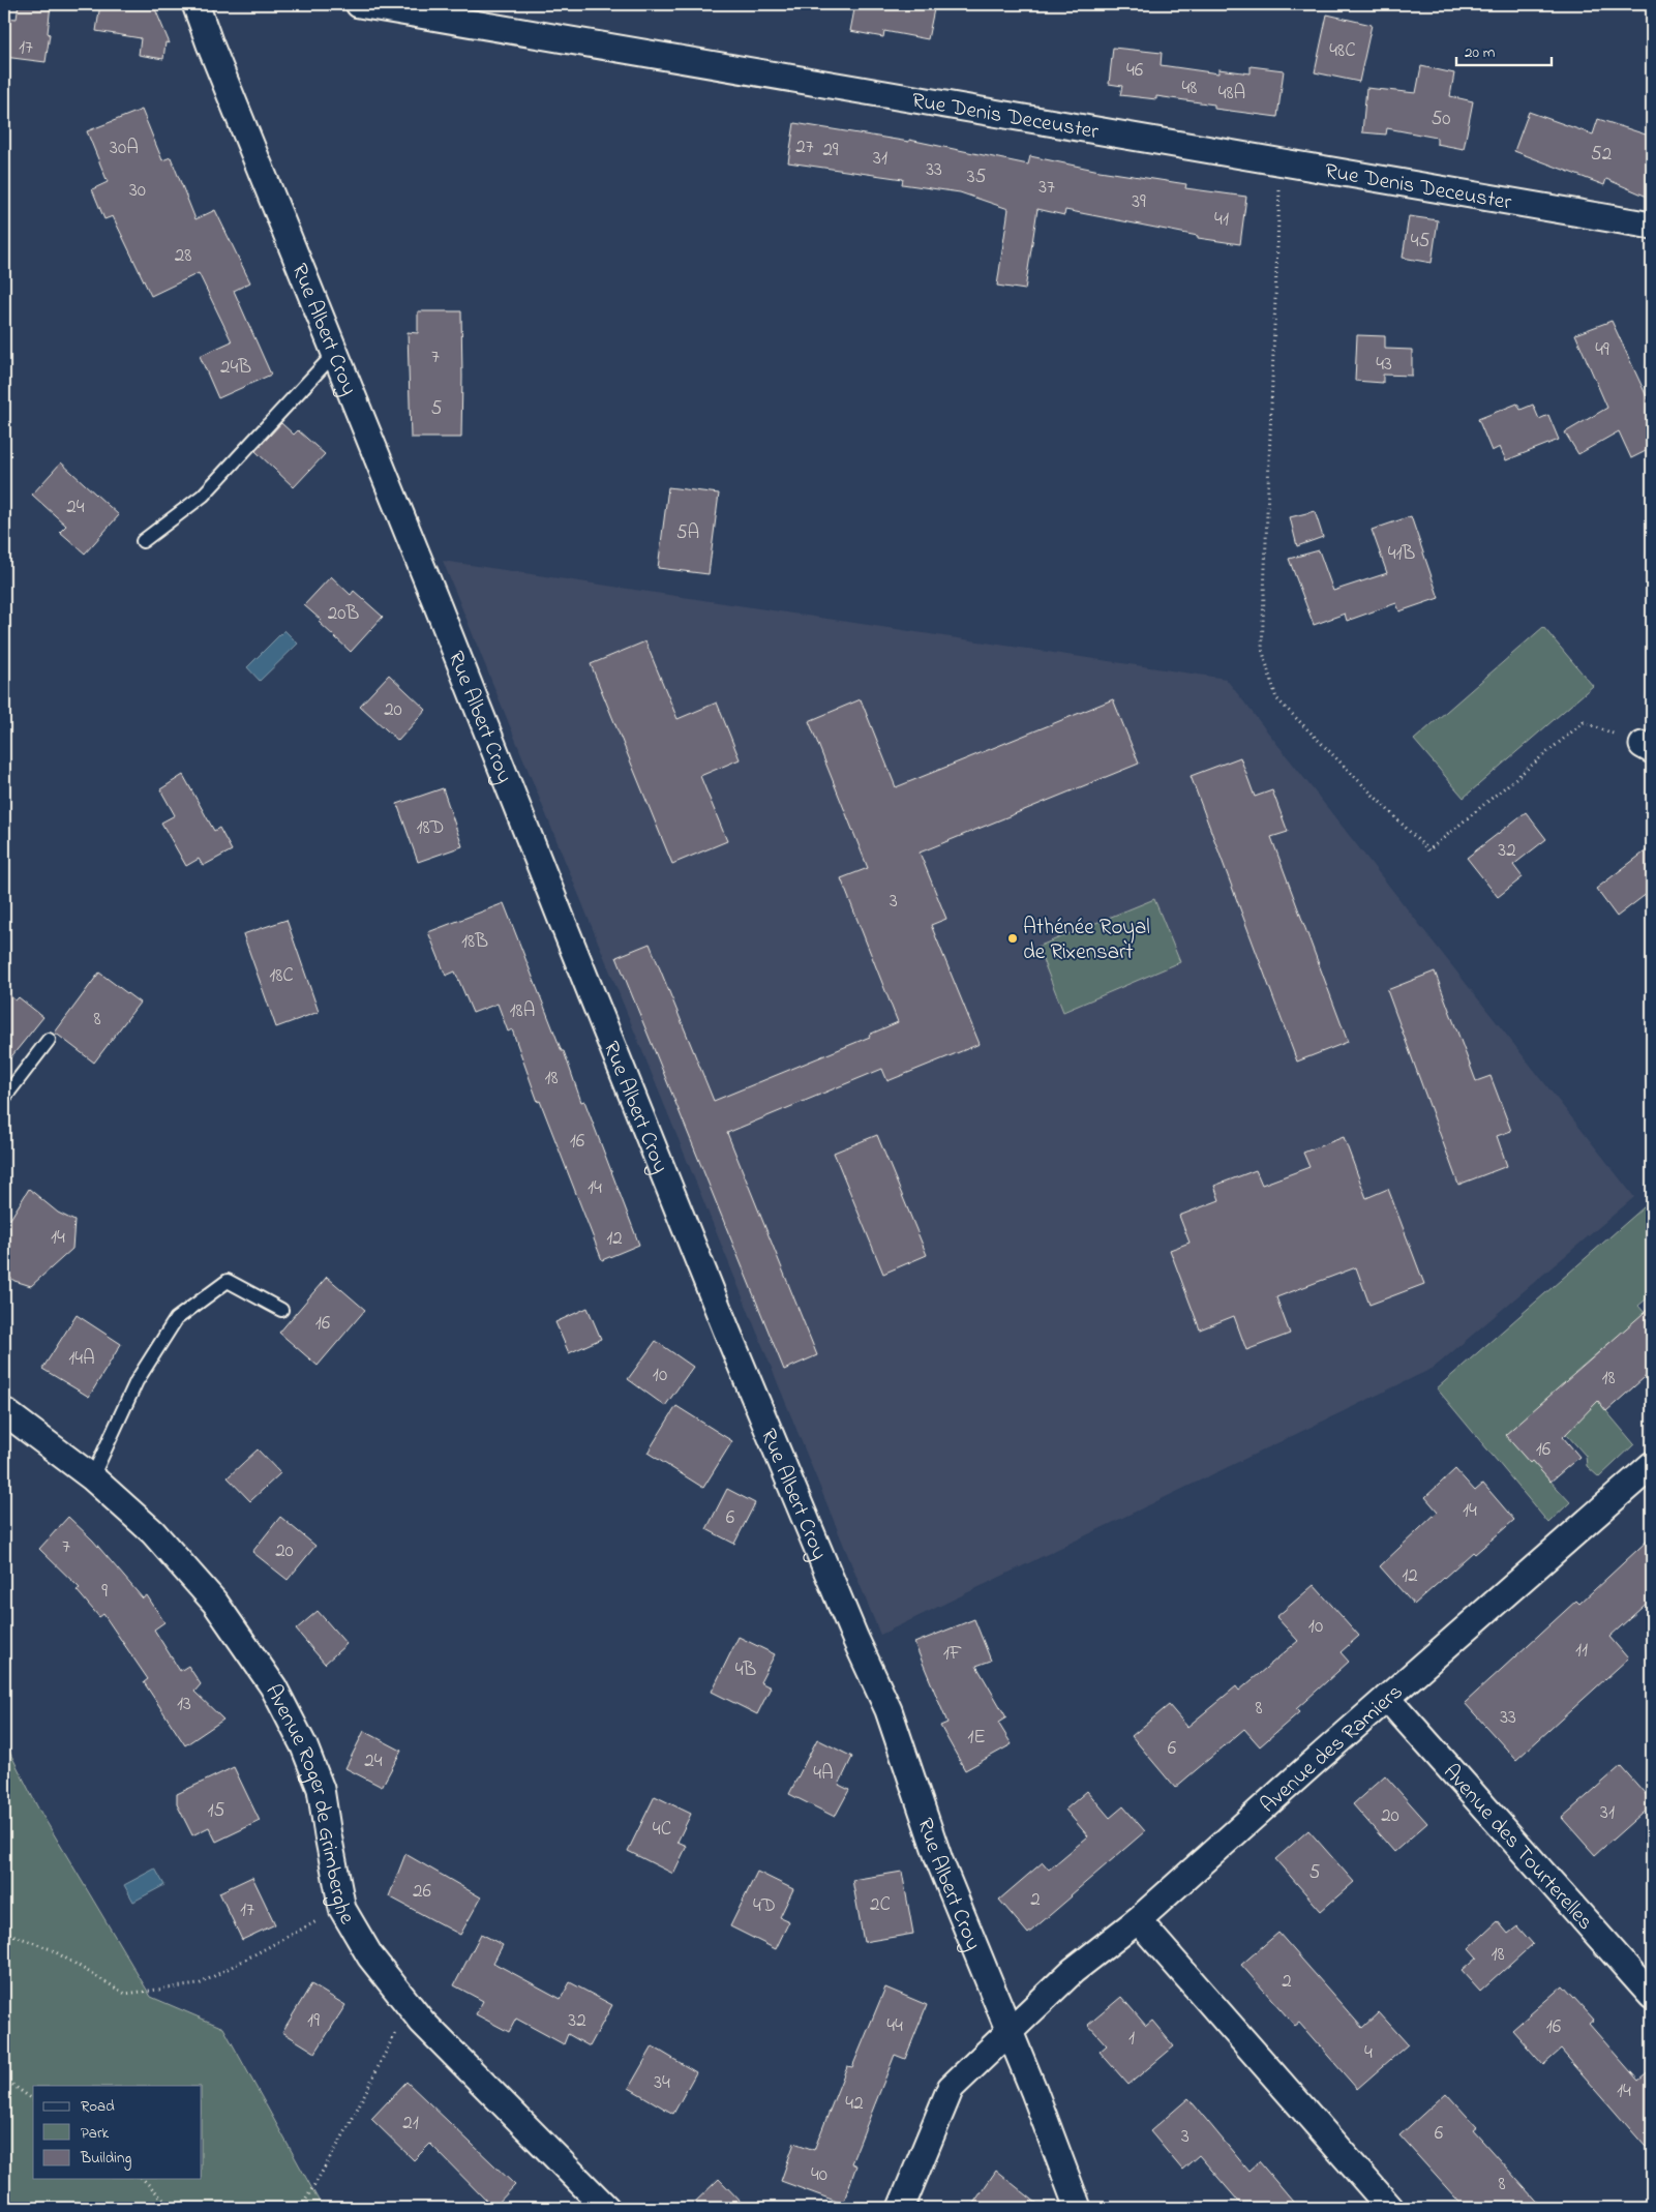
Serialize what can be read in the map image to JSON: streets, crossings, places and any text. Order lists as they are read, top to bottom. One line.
{"streets":{"street":["Rue Denis Deceuster","Rue Albert Croy","Avenue des Ramiers","Avenue Roger de Grimberghe","Avenue des Tourterelles"]},"crossings":[["Rue Albert Croy","Avenue des Ramiers"],["Avenue des Ramiers","Avenue des Tourterelles"]],"places":["Athénée Royal de Rixensart"],"house_numbers":["17","48C","46","48","48A","50","27","30A","29","52","31","33","35","37","30","39","41","45","28","49","7","43","24B","5","24","5A","41B","20B","20","18D","32","3","18B","18C","18A","8","18","16","14","14","12","16","14A","10","18","16","14","6","7","20","12","9","10","11","1F","4B","13","8","33","1E","6","24","4A","15","31","20","4C","5","26","2","2C","4D","17","18","2","19","32","44","16","1","4","34","14","42","21","6","3","40","8"],"legend":["Road","Park","Building"],"scale_bar":"20 m"}
